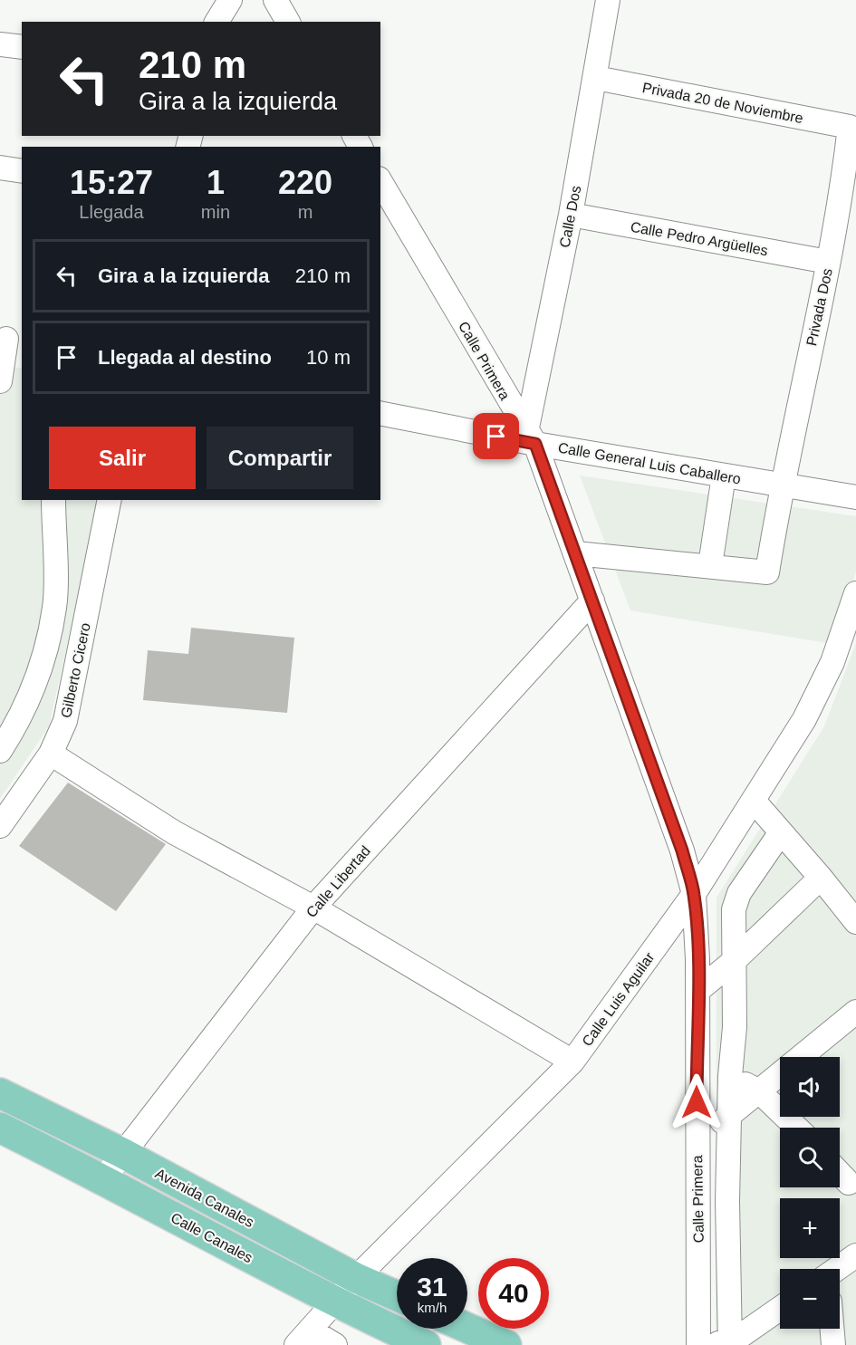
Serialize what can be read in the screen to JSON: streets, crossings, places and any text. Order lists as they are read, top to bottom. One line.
{"streets":{"main road":["Avenida Canales","Calle Canales"],"street":["Privada 20 de Noviembre","Calle Dos","Calle Pedro Argüelles","Privada Dos","Calle Primera","Calle General Luis Caballero","Gilberto Cicero","Calle Libertad","Calle Luis Aguilar"]},"crossings":[["Privada 20 de Noviembre","Calle Dos"],["Privada 20 de Noviembre","Privada Dos"],["Calle Dos","Calle Pedro Argüelles"],["Calle Dos","Calle Primera"],["Calle Dos","Calle General Luis Caballero"],["Calle Pedro Argüelles","Privada Dos"],["Privada Dos","Calle General Luis Caballero"],["Calle Primera","Calle General Luis Caballero"],["Calle Primera","Calle Libertad"],["Calle Primera","Calle Luis Aguilar"],["Calle Libertad","Avenida Canales"],["Calle Libertad","Calle Canales"],["Calle Luis Aguilar","Avenida Canales"],["Calle Luis Aguilar","Calle Canales"]],"page":{"turn":["210 m","Gira a la izquierda"],"eta":["15:27","Llegada","1","min","220","m"],"list":[{"name":"Gira a la izquierda","value":"210 m"},{"name":"Llegada al destino","value":"10 m"}],"buttons":["Salir","Compartir"],"map_buttons":["+","−"],"speed":"31 km/h","limit":"40"}}
